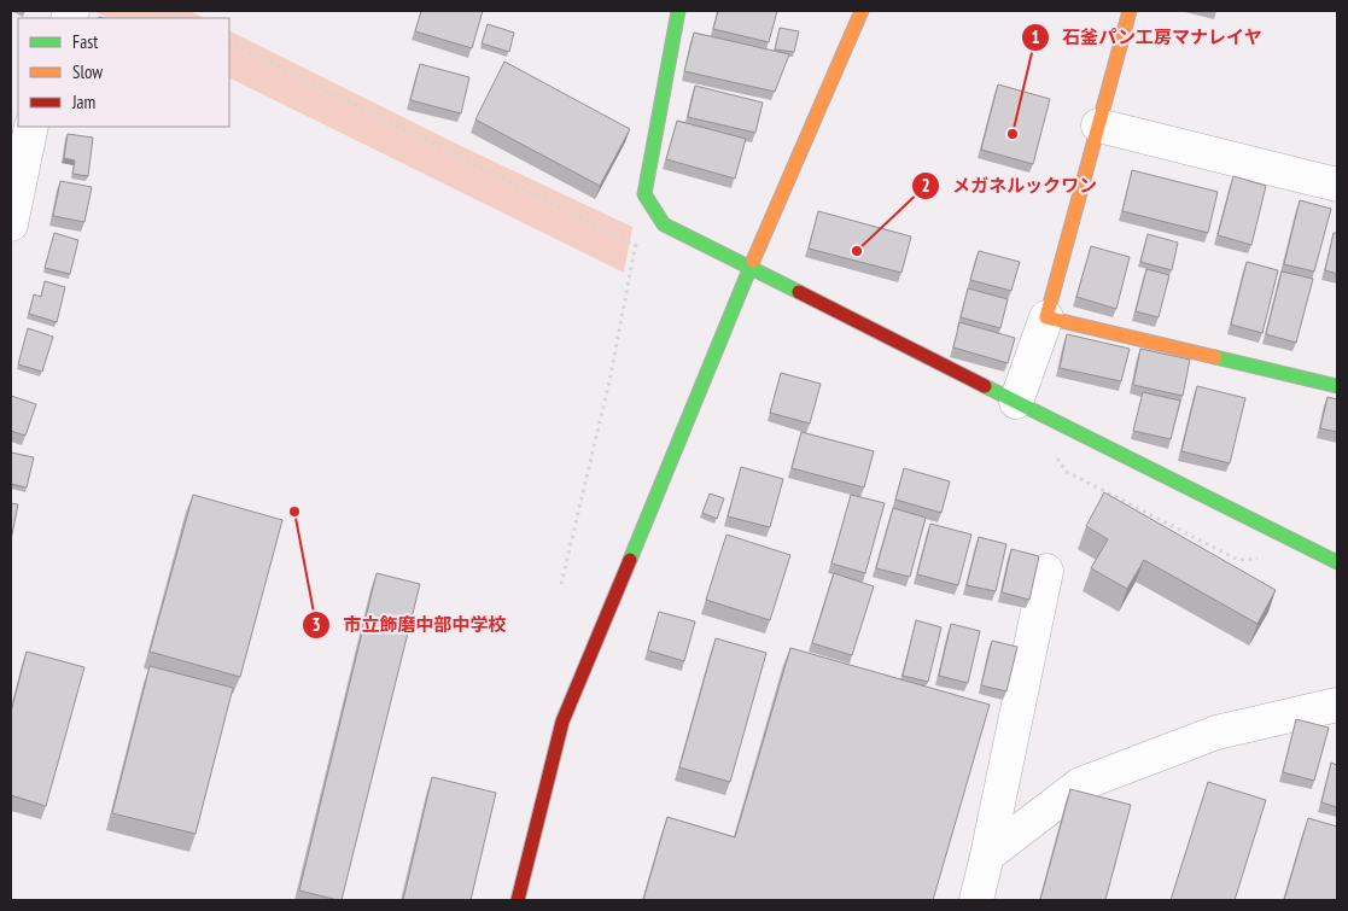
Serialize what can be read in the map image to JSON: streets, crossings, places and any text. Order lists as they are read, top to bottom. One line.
{"places":["石釜パン工房マナレイヤ","メガネルックワン","市立飾磨中部中学校"],"legend":["Fast","Slow","Jam"]}
